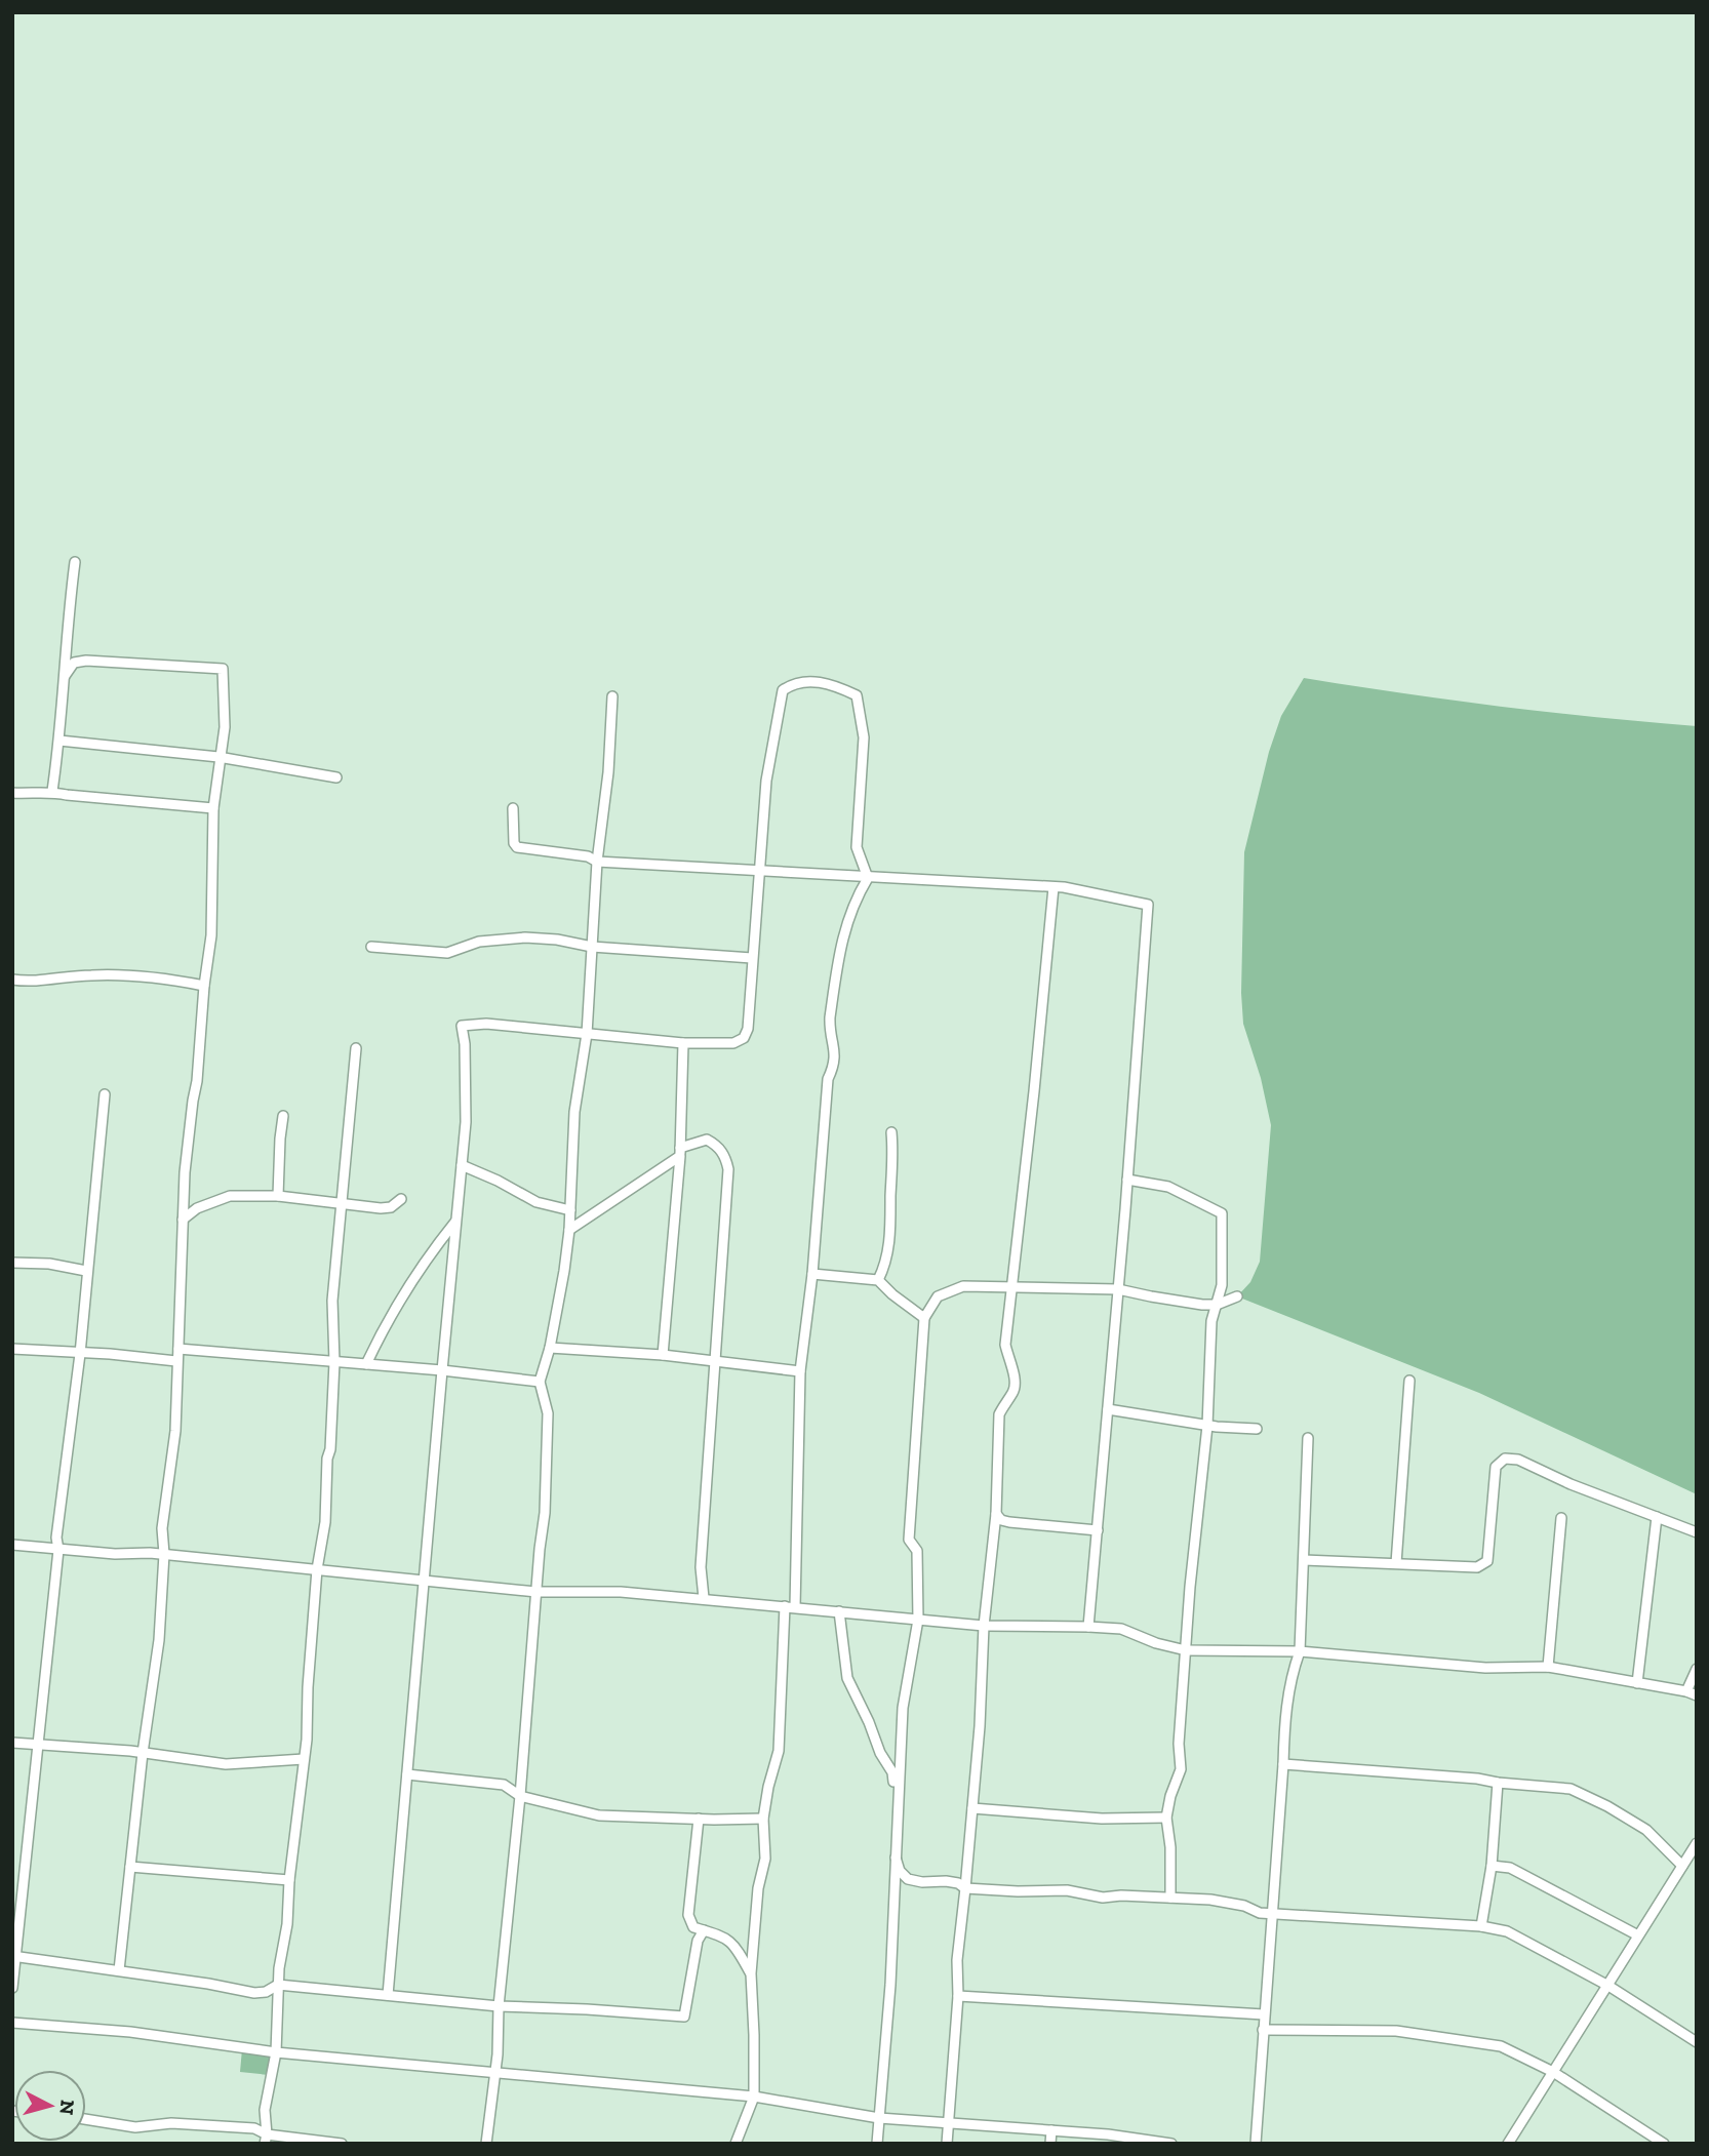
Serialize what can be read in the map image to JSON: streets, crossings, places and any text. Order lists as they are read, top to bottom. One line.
{"north":"right"}
